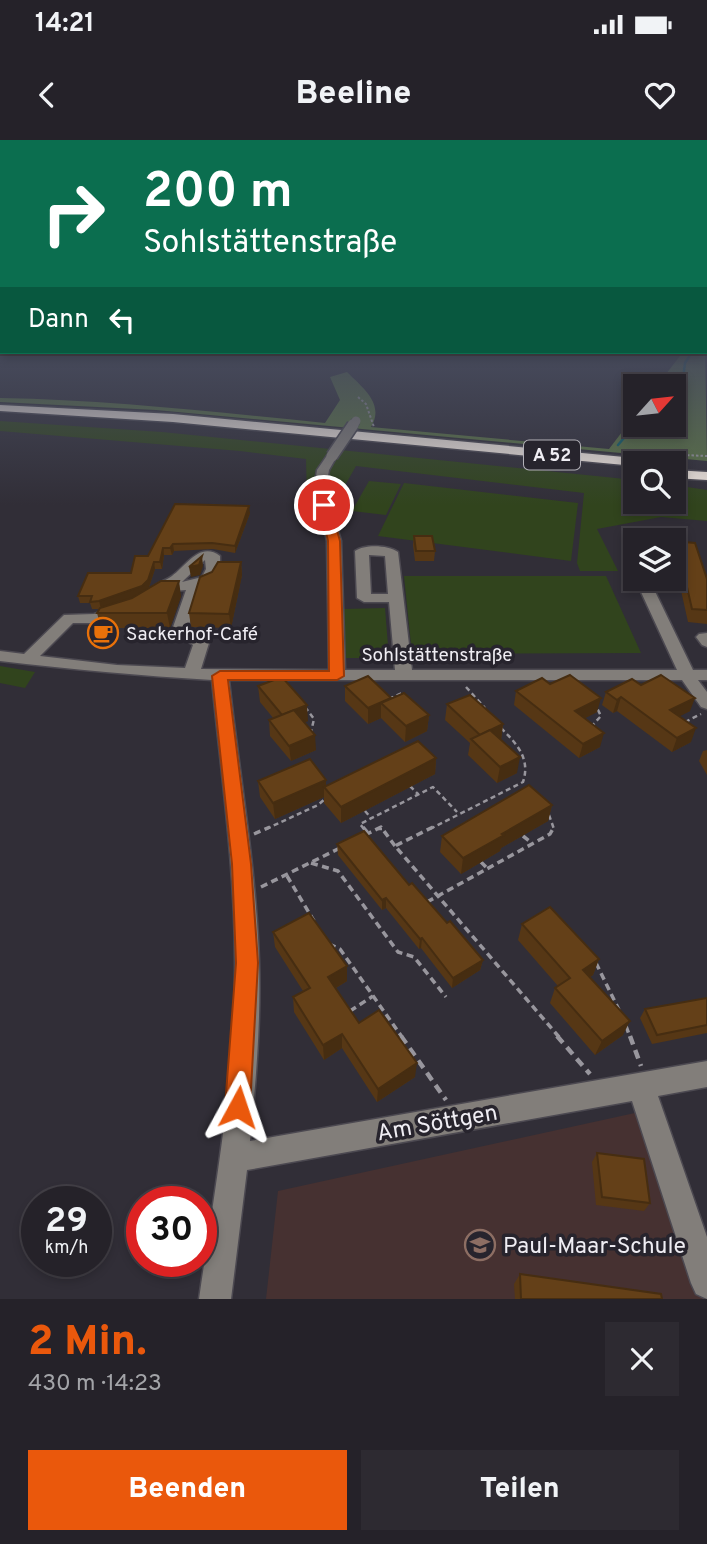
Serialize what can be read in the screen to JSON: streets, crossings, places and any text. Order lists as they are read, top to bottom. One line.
{"streets":{"highway":["A 52"],"street":["Sohlstättenstraße","Am Söttgen"]},"places":{"cafe":["Sackerhof-Café"],"school or university":["Paul-Maar-Schule"]},"north":"top right","page":{"status":"14:21","header":"Beeline","turn":["200 m","Sohlstättenstraße"],"then":"Dann","speed":"29 km/h","limit":"30","heading":["2 Min.","430 m · 14:23"],"buttons":["Beenden","Teilen"]}}
